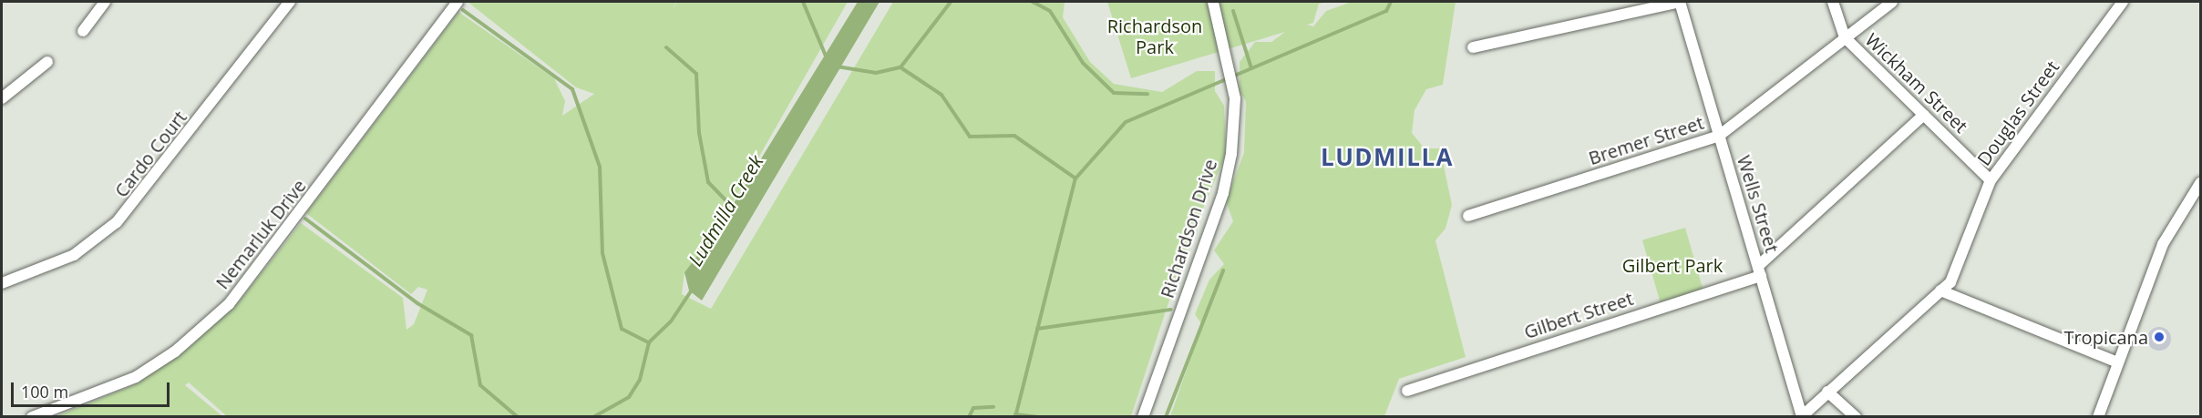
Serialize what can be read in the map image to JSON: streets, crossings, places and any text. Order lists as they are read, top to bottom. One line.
{"streets":{"street":["Wickham Street","Douglas Street","Bremer Street","Cardo Court","Wells Street","Richardson Drive","Nemarluk Drive","Gilbert Street"]},"crossings":[["Wickham Street","Douglas Street"],["Wickham Street","Bremer Street"],["Wickham Street","Gilbert Street"],["Douglas Street","Wells Street"],["Bremer Street","Wells Street"],["Wells Street","Gilbert Street"]],"districts":["LUDMILLA"],"water":["Ludmilla Creek"],"parks":["Richardson Park","Gilbert Park"],"places":["Tropicana"],"scale_bar":"100 m"}
